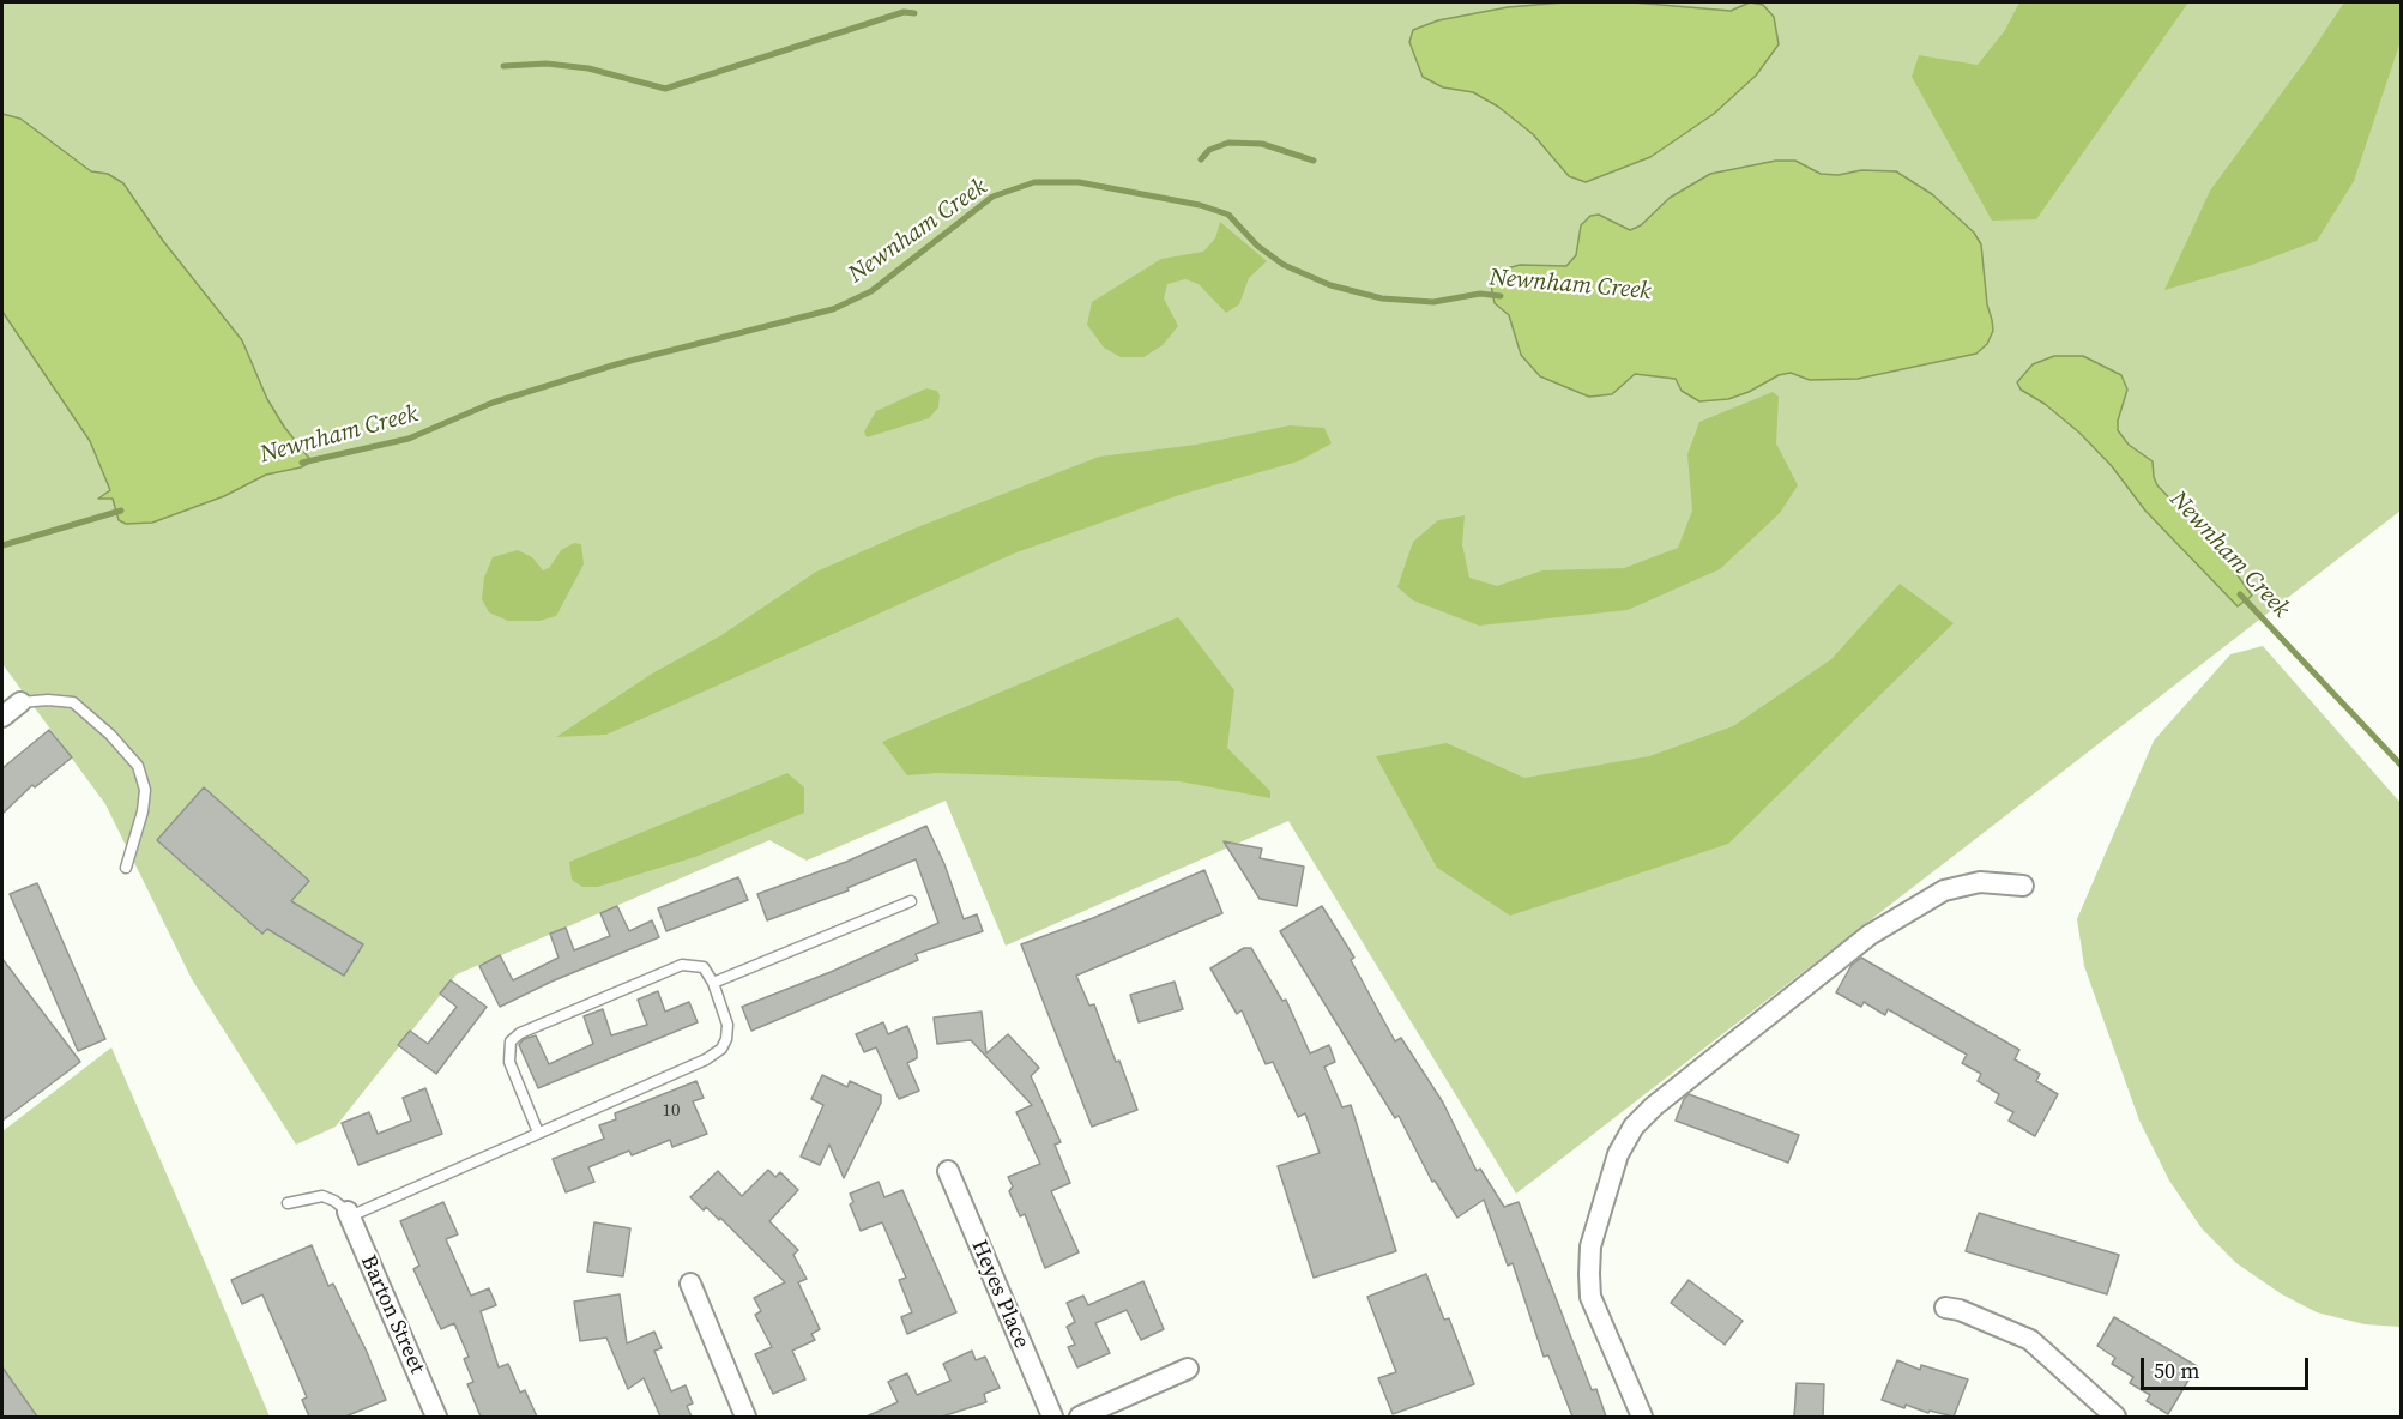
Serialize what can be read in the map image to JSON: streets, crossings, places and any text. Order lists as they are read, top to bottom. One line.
{"streets":{"street":["Heyes Place","Barton Street"]},"water":["Newnham Creek"],"house_numbers":["10"],"scale_bar":"50 m"}
